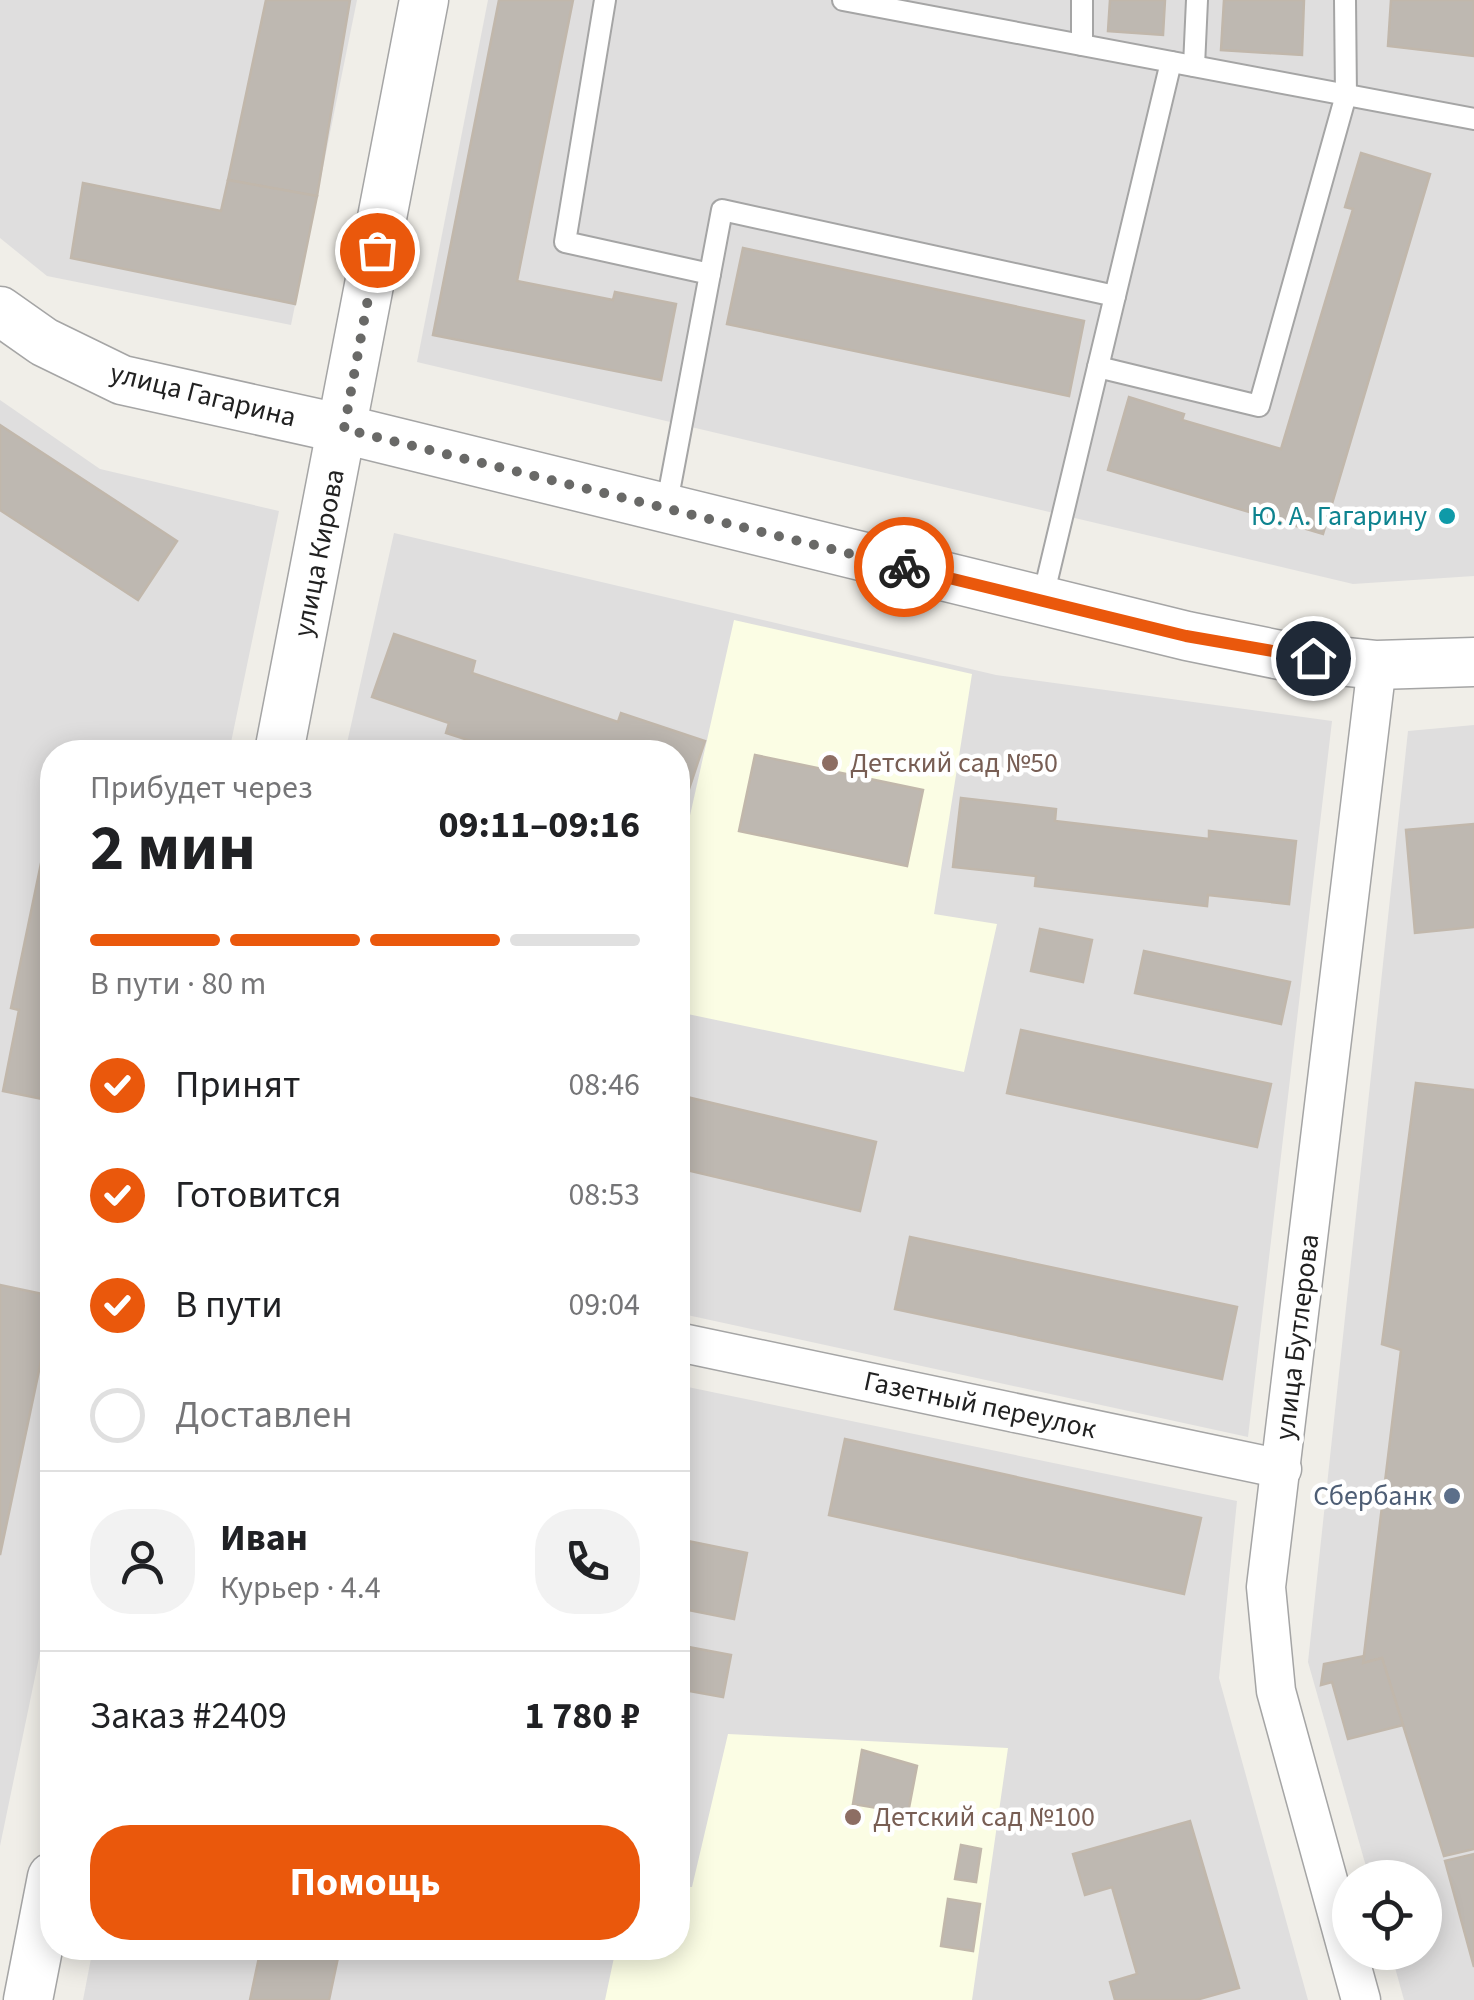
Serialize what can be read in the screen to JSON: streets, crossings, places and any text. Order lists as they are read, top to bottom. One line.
{"streets":{"street":["улица Гагарина","улица Кирова","улица Бутлерова","Газетный переулок"]},"crossings":[["улица Гагарина","улица Кирова"],["улица Гагарина","улица Бутлерова"],["улица Бутлерова","Газетный переулок"]],"places":["Ю. А. Гагарину","Детский сад №50","Сбербанк","Детский сад №100"],"page":{"heading":["2 мин","Прибудет через","09:11–09:16"],"panel":["Иван","Курьер · 4.4","Заказ #2409","1 780 ₽"],"bar":"В пути · 80 m","list":[["Принят","08:46"],["Готовится","08:53"],["В пути","09:04"],"Доставлен"],"buttons":"Помощь"}}
